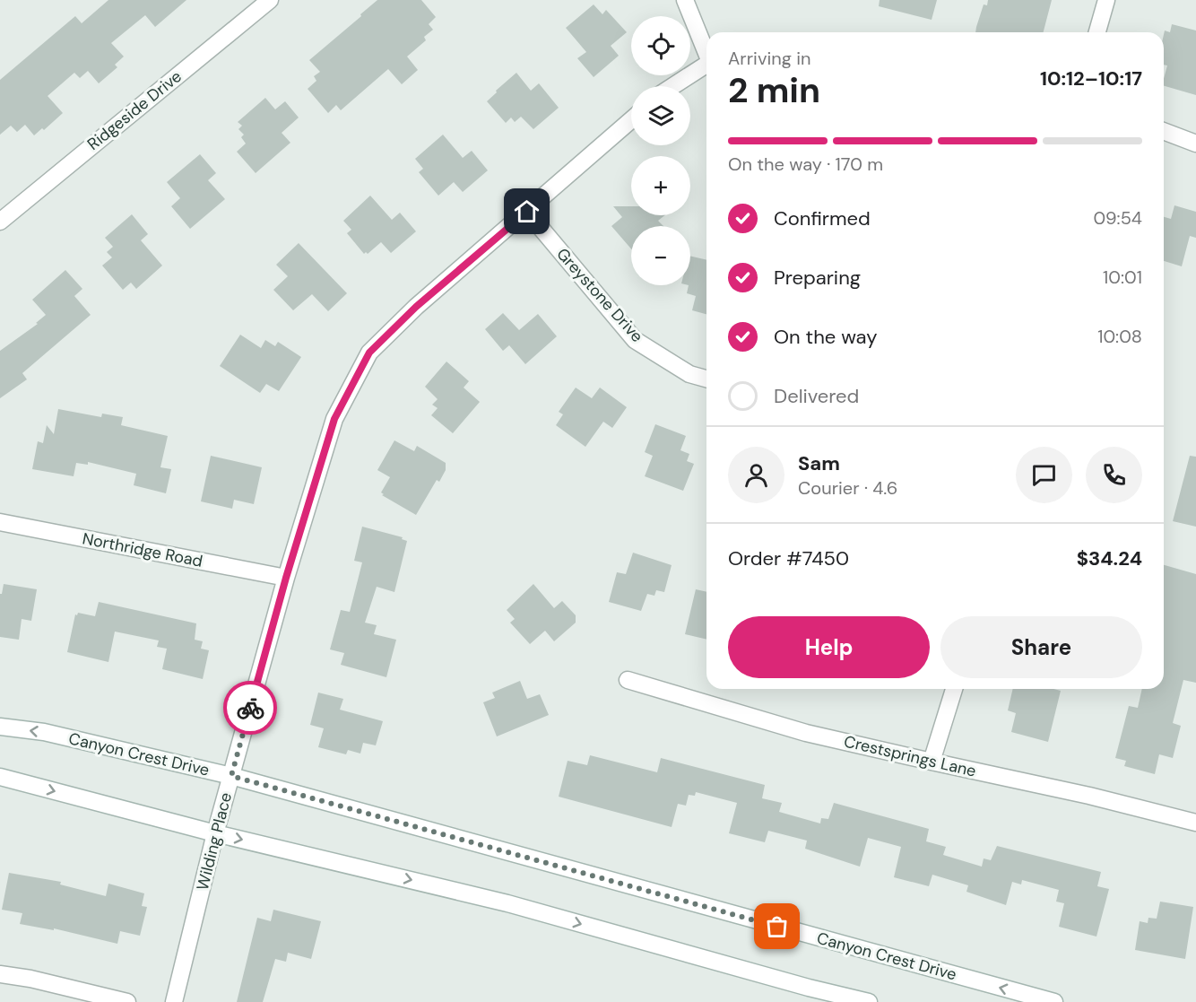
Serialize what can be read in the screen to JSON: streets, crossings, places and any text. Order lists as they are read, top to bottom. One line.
{"streets":{"street":["Ridgeside Drive","Greystone Drive","Northridge Road","Canyon Crest Drive","Crestsprings Lane","Wilding Place"]},"crossings":[["Greystone Drive","Wilding Place"],["Northridge Road","Wilding Place"],["Canyon Crest Drive","Wilding Place"]],"page":{"map_buttons":["+","−"],"heading":["2 min","Arriving in","10:12–10:17"],"panel":["Sam","Courier · 4.6","Order #7450","$34.24"],"bar":"On the way · 170 m","list":[["Confirmed","09:54"],["Preparing","10:01"],["On the way","10:08"],"Delivered"],"buttons":["Help","Share"]}}
